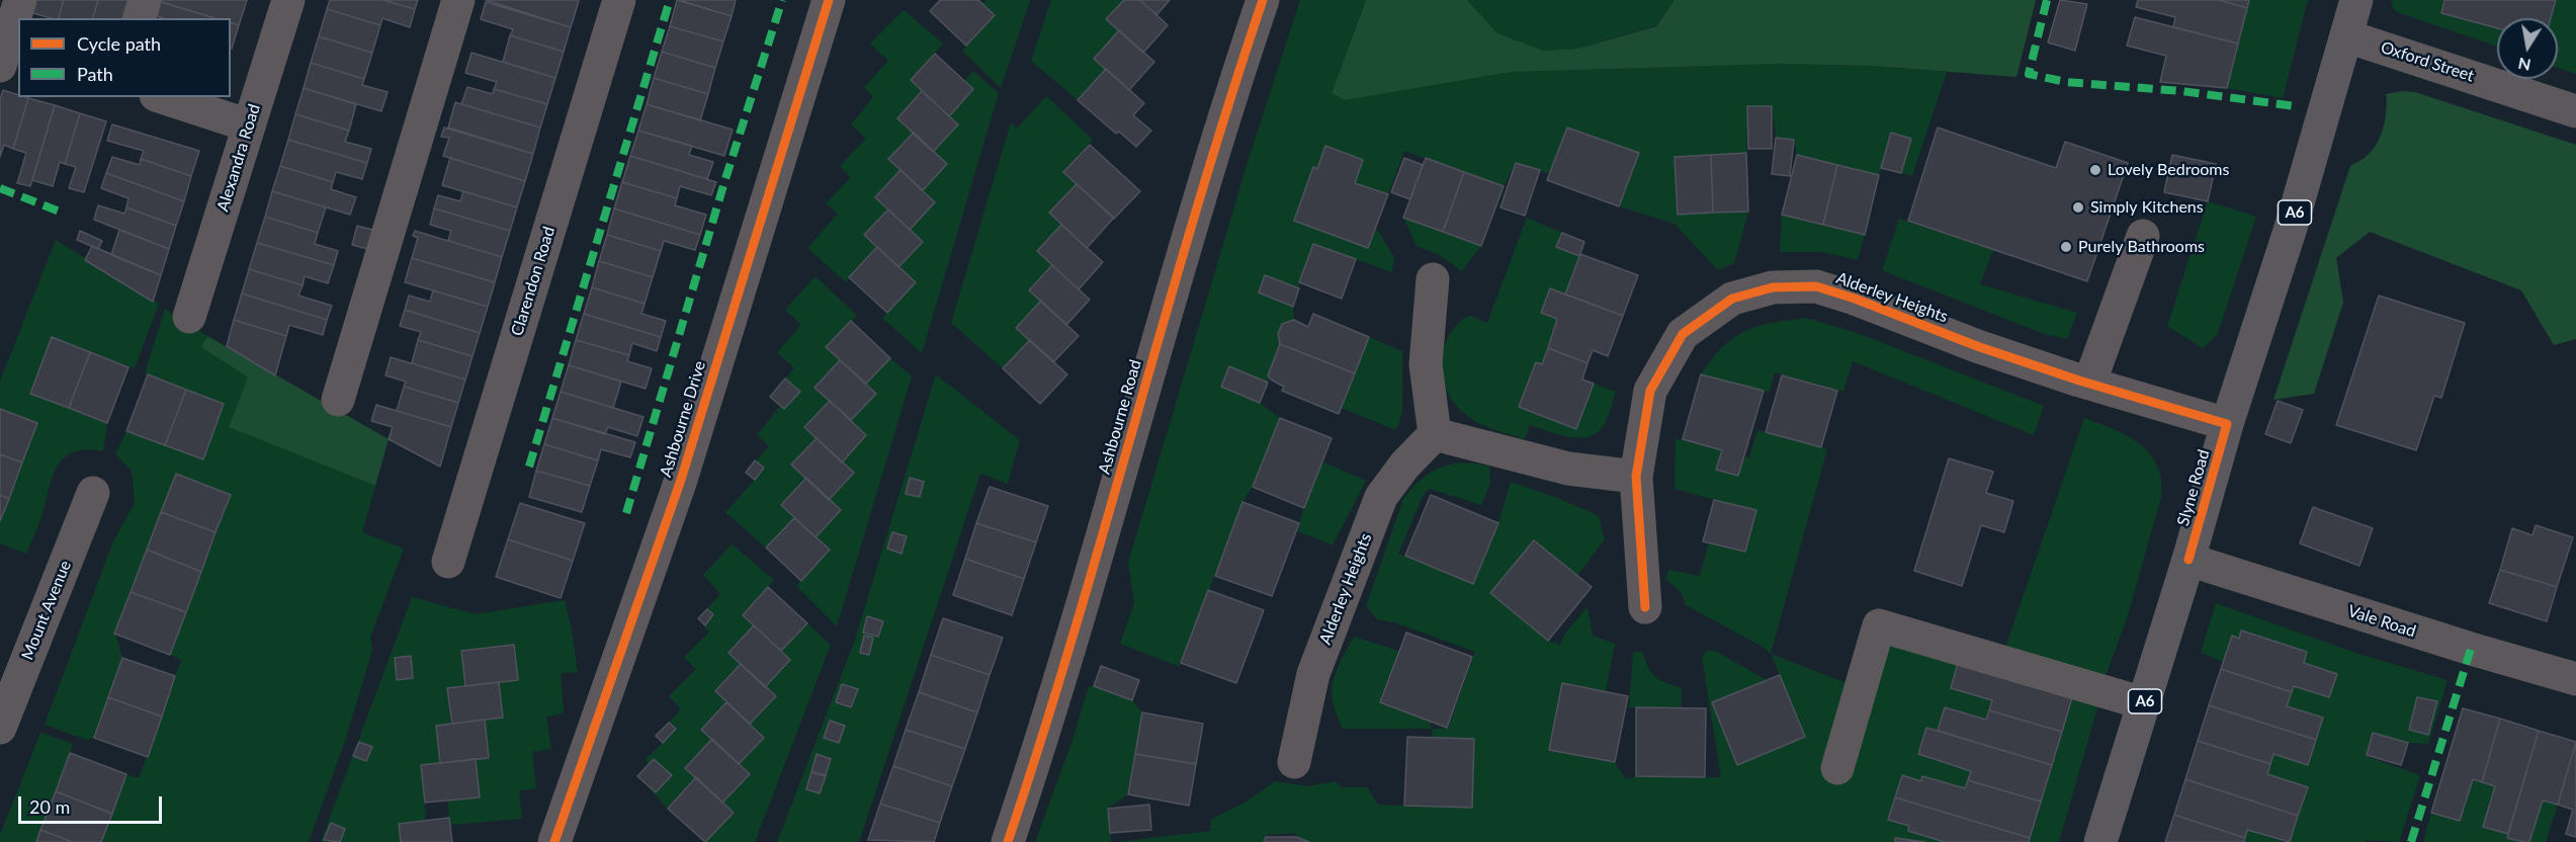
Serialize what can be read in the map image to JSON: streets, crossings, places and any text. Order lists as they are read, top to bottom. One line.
{"streets":{"main road":["A6","Slyne Road"],"street":["Oxford Street","Alexandra Road","Clarendon Road","Alderley Heights","Ashbourne Road","Ashbourne Drive","Mount Avenue","Vale Road"]},"crossings":[["Oxford Street","Slyne Road"],["Alderley Heights","Slyne Road"],["Slyne Road","Vale Road"]],"places":["Lovely Bedrooms","Simply Kitchens","Purely Bathrooms"],"legend":["Cycle path","Path"],"scale_bar":"20 m","north":"bottom"}
